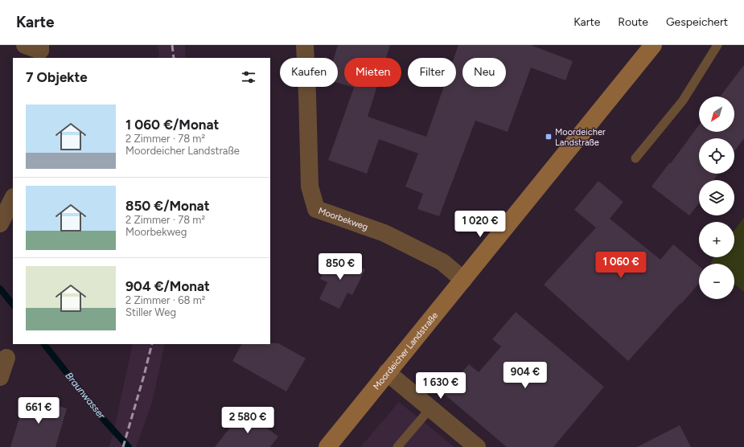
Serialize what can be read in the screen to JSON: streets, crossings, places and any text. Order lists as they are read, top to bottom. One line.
{"streets":{"main road":["Moordeicher Landstraße"],"street":["Moorbekweg"]},"crossings":[["Moorbekweg","Moordeicher Landstraße"]],"water":["Braunwasser"],"places":{"transit":["Moordeicher Landstraße"]},"north":"bottom left","page":{"header":"Karte","nav":["Karte","Route","Gespeichert"],"chip":["Kaufen","Mieten","Filter","Neu"],"heading":"7 Objekte","map_buttons":["+","−"],"list":[{"name":"1 060 €/Monat","note":"2 Zimmer · 78 m² · Moordeicher Landstraße"},{"name":"850 €/Monat","note":"2 Zimmer · 78 m² · Moorbekweg"},{"name":"904 €/Monat","note":"2 Zimmer · 68 m² · Stiller Weg"}],"price":["1 020 €","1 060 €","850 €","904 €","1 630 €","661 €","2 580 €"]}}
